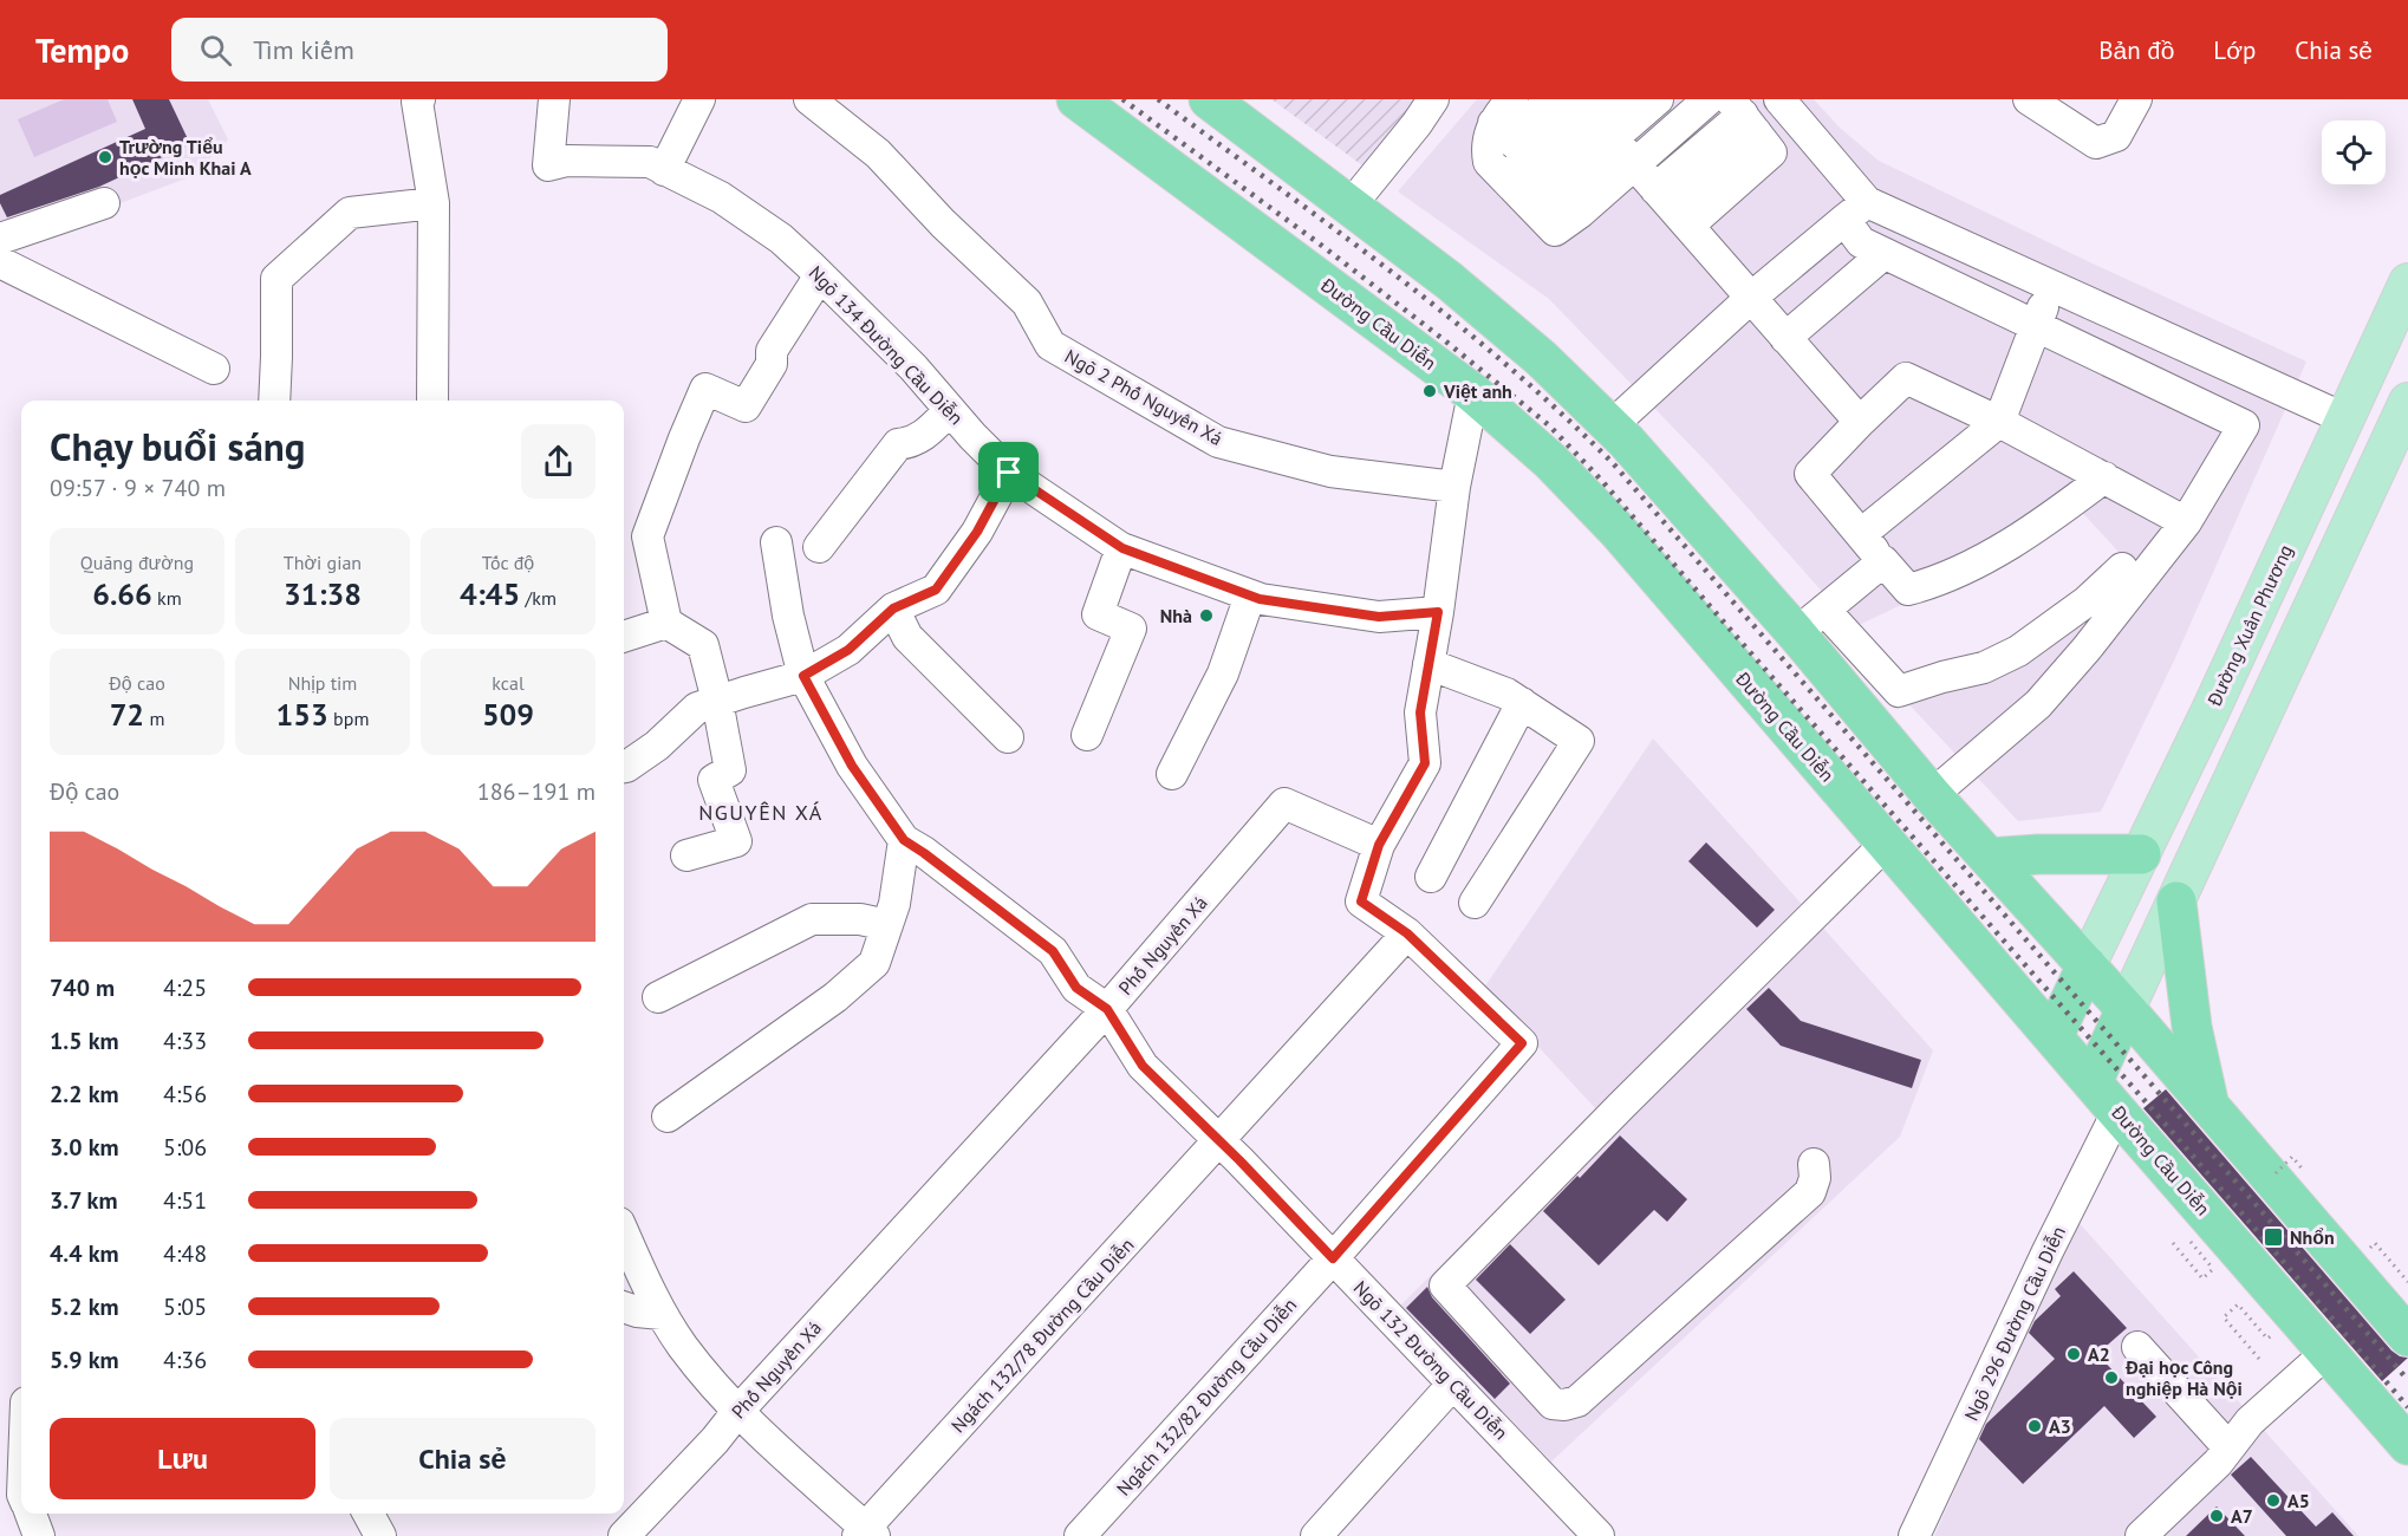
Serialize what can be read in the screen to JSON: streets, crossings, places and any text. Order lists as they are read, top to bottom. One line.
{"streets":{"highway":["Đường Cầu Diễn"],"main road":["Đường Xuân Phương"],"street":["Ngõ 134 Đường Cầu Diễn","Ngõ 2 Phố Nguyên Xá","Phố Nguyên Xá","Ngõ 296 Đường Cầu Diễn","Ngách 132/78 Đường Cầu Diễn","Ngõ 132 Đường Cầu Diễn","Ngách 132/82 Đường Cầu Diễn"]},"crossings":[["Đường Cầu Diễn","Ngõ 296 Đường Cầu Diễn"],["Phố Nguyên Xá","Ngõ 132 Đường Cầu Diễn"],["Ngách 132/78 Đường Cầu Diễn","Ngõ 132 Đường Cầu Diễn"],["Ngách 132/78 Đường Cầu Diễn","Ngách 132/82 Đường Cầu Diễn"],["Ngõ 132 Đường Cầu Diễn","Ngách 132/82 Đường Cầu Diễn"]],"districts":["NGUYÊN XÁ"],"places":{"other":["Trường Tiểu học Minh Khai A","Việt anh","Nhà","A2","Đại học Công nghiệp Hà Nội","A3","A5","A7"],"transit":["Nhổn"]},"page":{"header":"Tempo","search":"Tìm kiếm","nav":["Bản đồ","Lớp","Chia sẻ"],"heading":["Chạy buổi sáng","09:57 · 9 × 740 m"],"stats":[["Quãng đường","6.66 km"],["Thời gian","31:38"],["Tốc độ","4:45 /km"],["Độ cao","72 m"],["Nhịp tim","153 bpm"],["kcal","509"]],"chart":["Độ cao","186–191 m"],"list":[{"name":"740 m","note":"4:25"},{"name":"1.5 km","note":"4:33"},{"name":"2.2 km","note":"4:56"},{"name":"3.0 km","note":"5:06"},{"name":"3.7 km","note":"4:51"},{"name":"4.4 km","note":"4:48"},{"name":"5.2 km","note":"5:05"},{"name":"5.9 km","note":"4:36"}],"buttons":["Lưu","Chia sẻ"]}}
